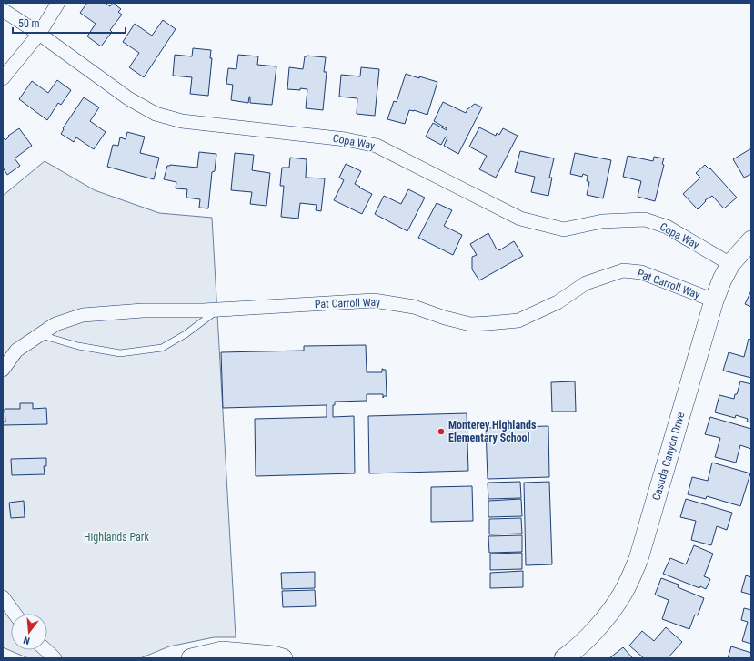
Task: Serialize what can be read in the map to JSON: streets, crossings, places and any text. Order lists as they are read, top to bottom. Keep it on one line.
{"streets":{"street":["Copa Way","Pat Carroll Way","Casuda Canyon Drive"]},"crossings":[["Copa Way","Casuda Canyon Drive"],["Pat Carroll Way","Casuda Canyon Drive"]],"parks":["Highlands Park"],"places":["Monterey Highlands Elementary School"],"scale_bar":"50 m","north":"bottom"}
